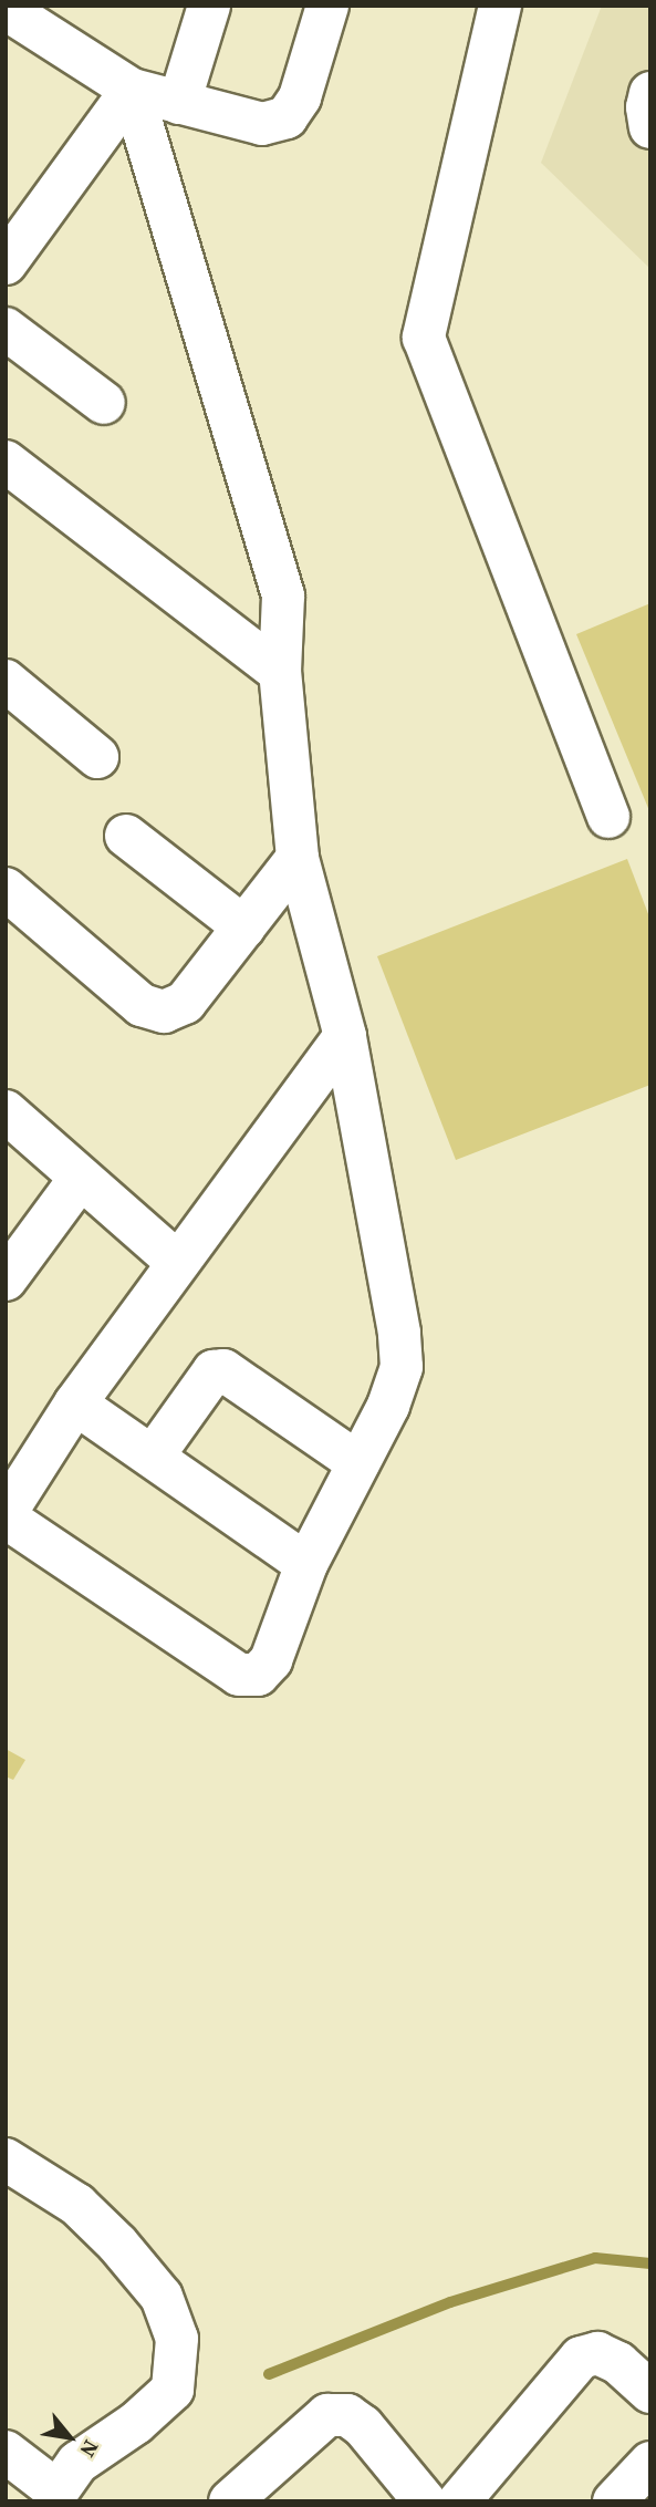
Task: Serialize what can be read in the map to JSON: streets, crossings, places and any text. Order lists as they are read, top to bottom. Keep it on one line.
{"north":"bottom right"}
